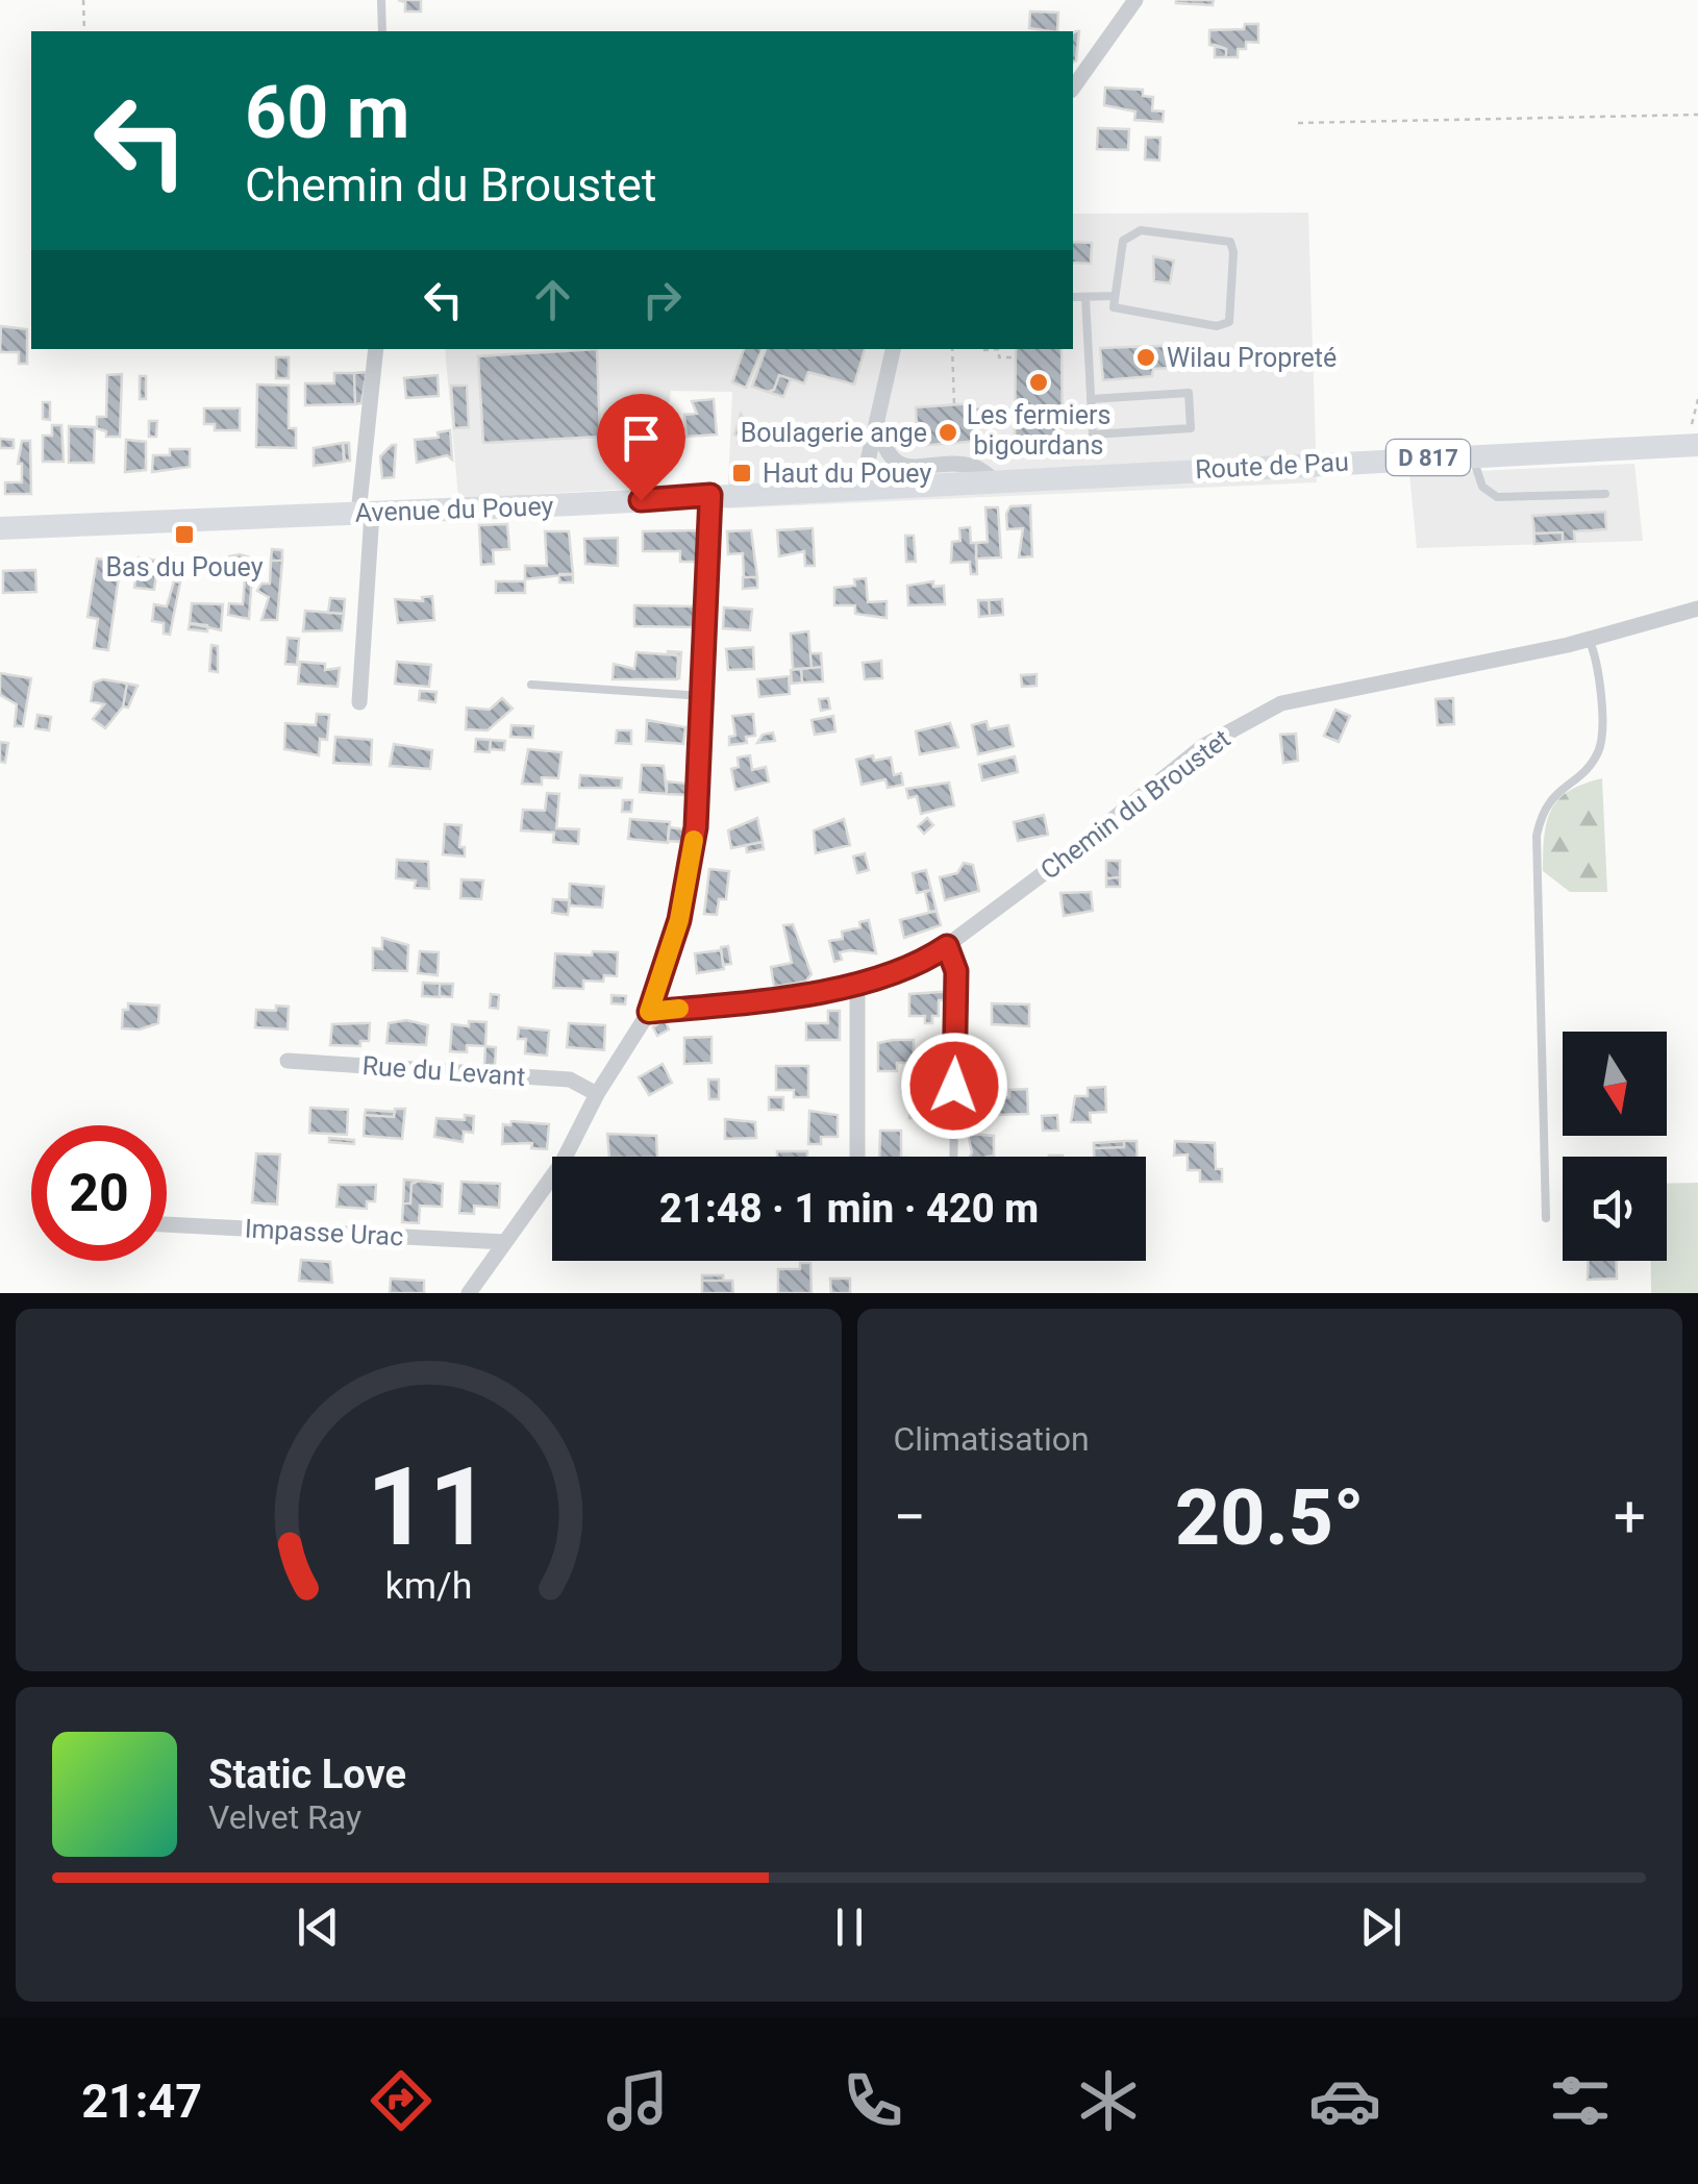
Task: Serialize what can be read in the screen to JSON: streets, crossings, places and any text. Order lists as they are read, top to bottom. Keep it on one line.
{"streets":{"main road":["D 817","Route de Pau","Avenue du Pouey"],"street":["Chemin du Broustet","Rue du Levant","Impasse Urac"]},"crossings":[["Route de Pau","Avenue du Pouey"]],"places":{"other":["Wilau Propreté","Les fermiers bigourdans","Boulagerie ange"],"transit":["Haut du Pouey","Bas du Pouey"]},"north":"bottom","page":{"turn":["60 m","Chemin du Broustet"],"limit":"20","trip":"21:48 · 1 min · 420 m","tile":"Climatisation","heat":["−","20.5°","+"],"song":["Static Love","Velvet Ray"],"tabs":"21:47","gauge":["11","km/h"]}}
